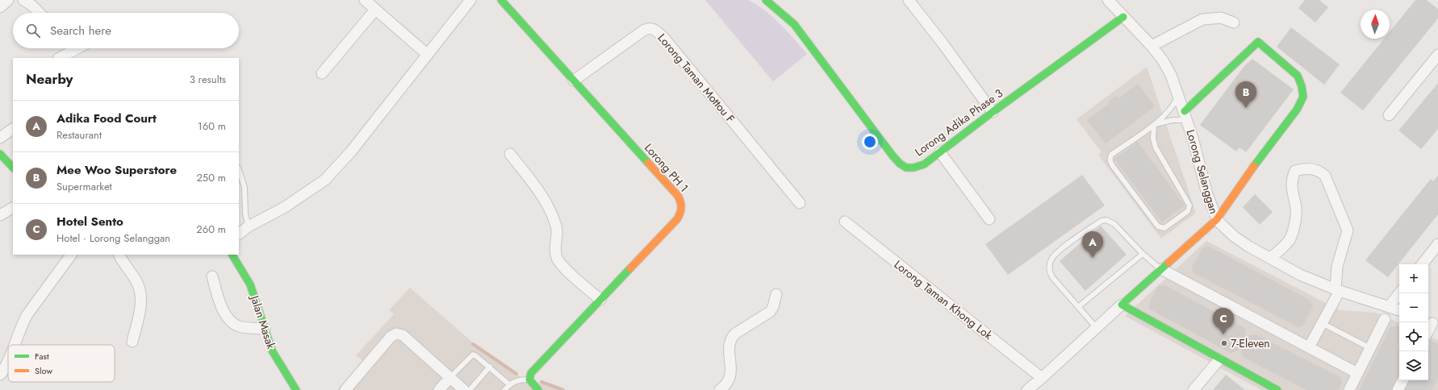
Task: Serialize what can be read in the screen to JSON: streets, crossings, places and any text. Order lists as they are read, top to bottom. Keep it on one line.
{"streets":{"street":["Lorong Taman Mottou F","Lorong Adika Phase 3","Lorong PH 1","Lorong Selanggan","Lorong Taman Khong Lok","Jalan Masak"]},"crossings":[["Lorong Taman Mottou F","Lorong PH 1"],["Lorong Adika Phase 3","Lorong Selanggan"]],"places":["7-Eleven"],"legend":["Fast","Slow"],"north":"top","page":{"search":"Search here","heading":["Nearby","3 results"],"pins":["B","A","C"],"list":[{"mark":"A","name":"Adika Food Court","note":"Restaurant","value":"160 m"},{"mark":"B","name":"Mee Woo Superstore","note":"Supermarket","value":"250 m"},{"mark":"C","name":"Hotel Sento","note":"Hotel · Lorong Selanggan","value":"260 m"}],"map_buttons":["+","−"]}}
